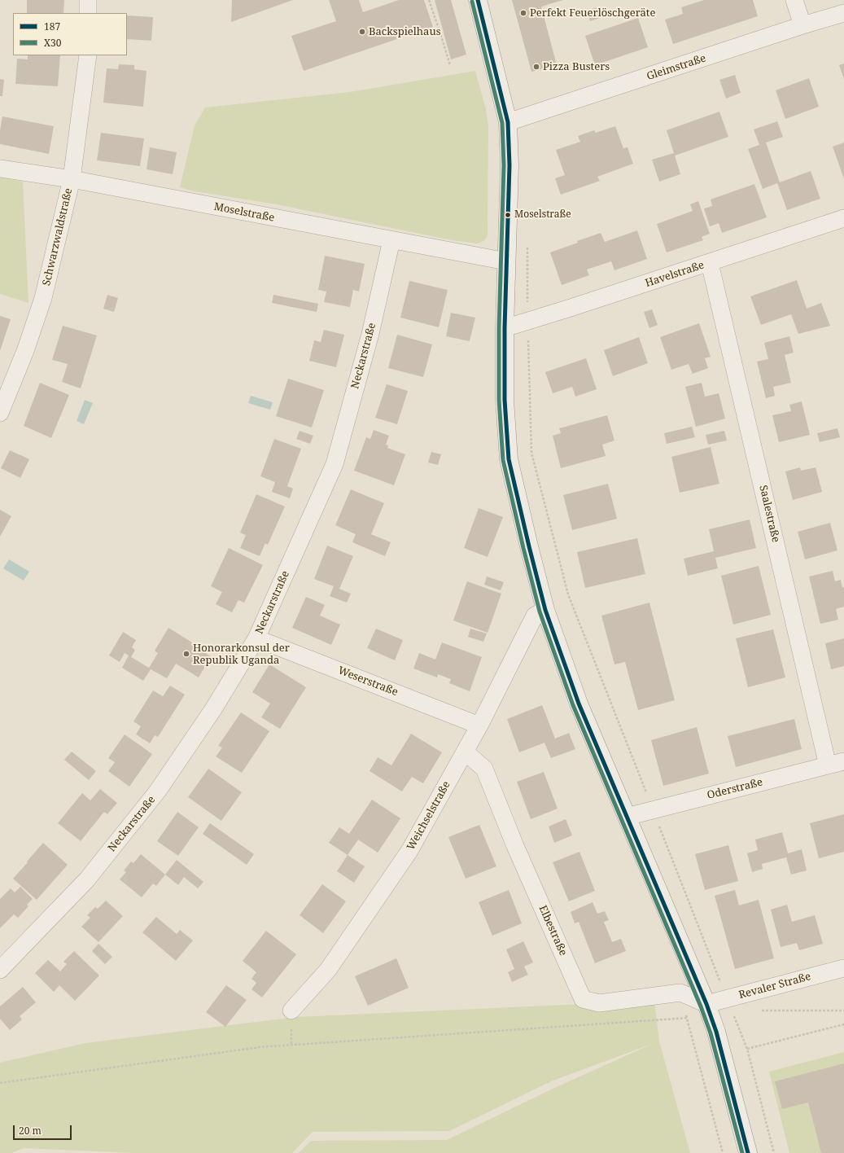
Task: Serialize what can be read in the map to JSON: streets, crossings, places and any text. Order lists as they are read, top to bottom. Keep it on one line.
{"streets":{"street":["Gleimstraße","Moselstraße","Schwarzwaldstraße","Havelstraße","Neckarstraße","Saalestraße","Weserstraße","Oderstraße","Weichselstraße","Elbestraße","Revaler Straße"]},"crossings":[["Moselstraße","Schwarzwaldstraße"],["Moselstraße","Neckarstraße"],["Havelstraße","Saalestraße"],["Neckarstraße","Weserstraße"],["Saalestraße","Oderstraße"],["Weserstraße","Weichselstraße"],["Weichselstraße","Elbestraße"]],"places":["Perfekt Feuerlöschgeräte","Backspielhaus","Pizza Busters","Moselstraße","Honorarkonsul der Republik Uganda"],"lines":["transit line 187","transit line X30"],"legend":["187","X30"],"scale_bar":"20 m"}
